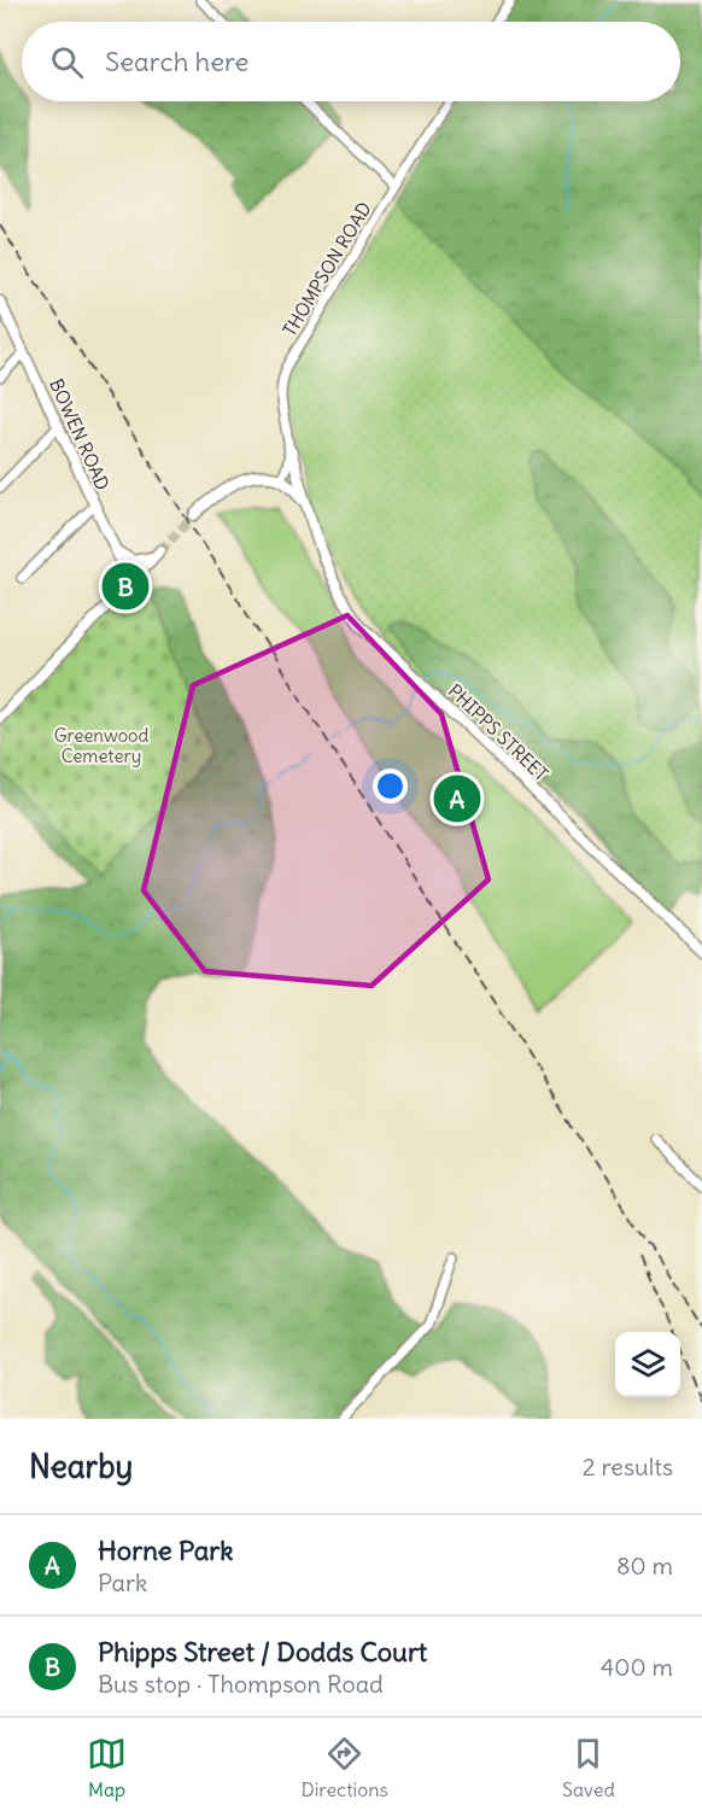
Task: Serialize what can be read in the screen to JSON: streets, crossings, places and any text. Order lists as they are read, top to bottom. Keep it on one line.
{"streets":{"main road":["BOWEN ROAD","PHIPPS STREET"],"street":["THOMPSON ROAD"]},"parks":["Greenwood Cemetery"],"page":{"search":"Search here","pins":["B","A"],"heading":["Nearby","2 results"],"list":[{"mark":"A","name":"Horne Park","note":"Park","value":"80 m"},{"mark":"B","name":"Phipps Street / Dodds Court","note":"Bus stop · Thompson Road","value":"400 m"}],"nav":["Map","Directions","Saved"]}}
